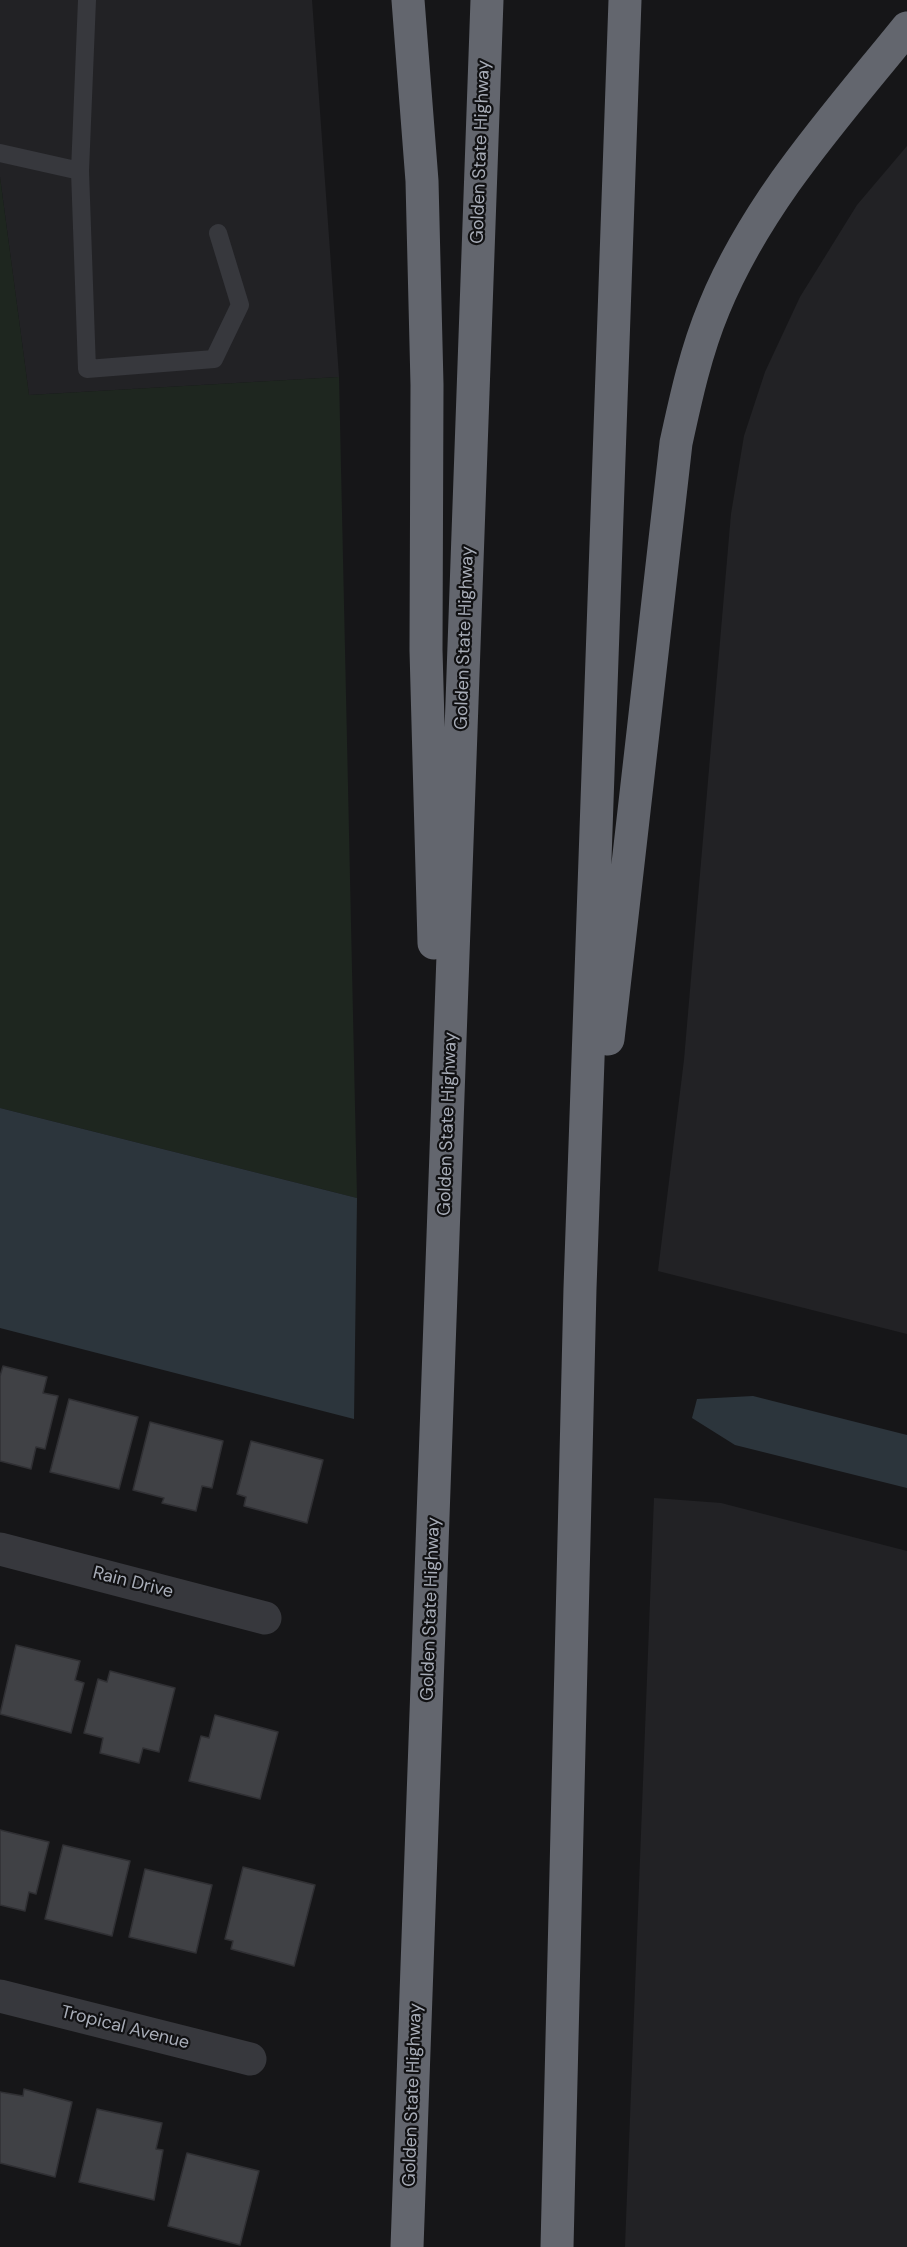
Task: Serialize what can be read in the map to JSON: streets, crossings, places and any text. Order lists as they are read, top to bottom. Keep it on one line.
{"streets":{"highway":["Golden State Highway"],"street":["Rain Drive","Tropical Avenue"]}}
